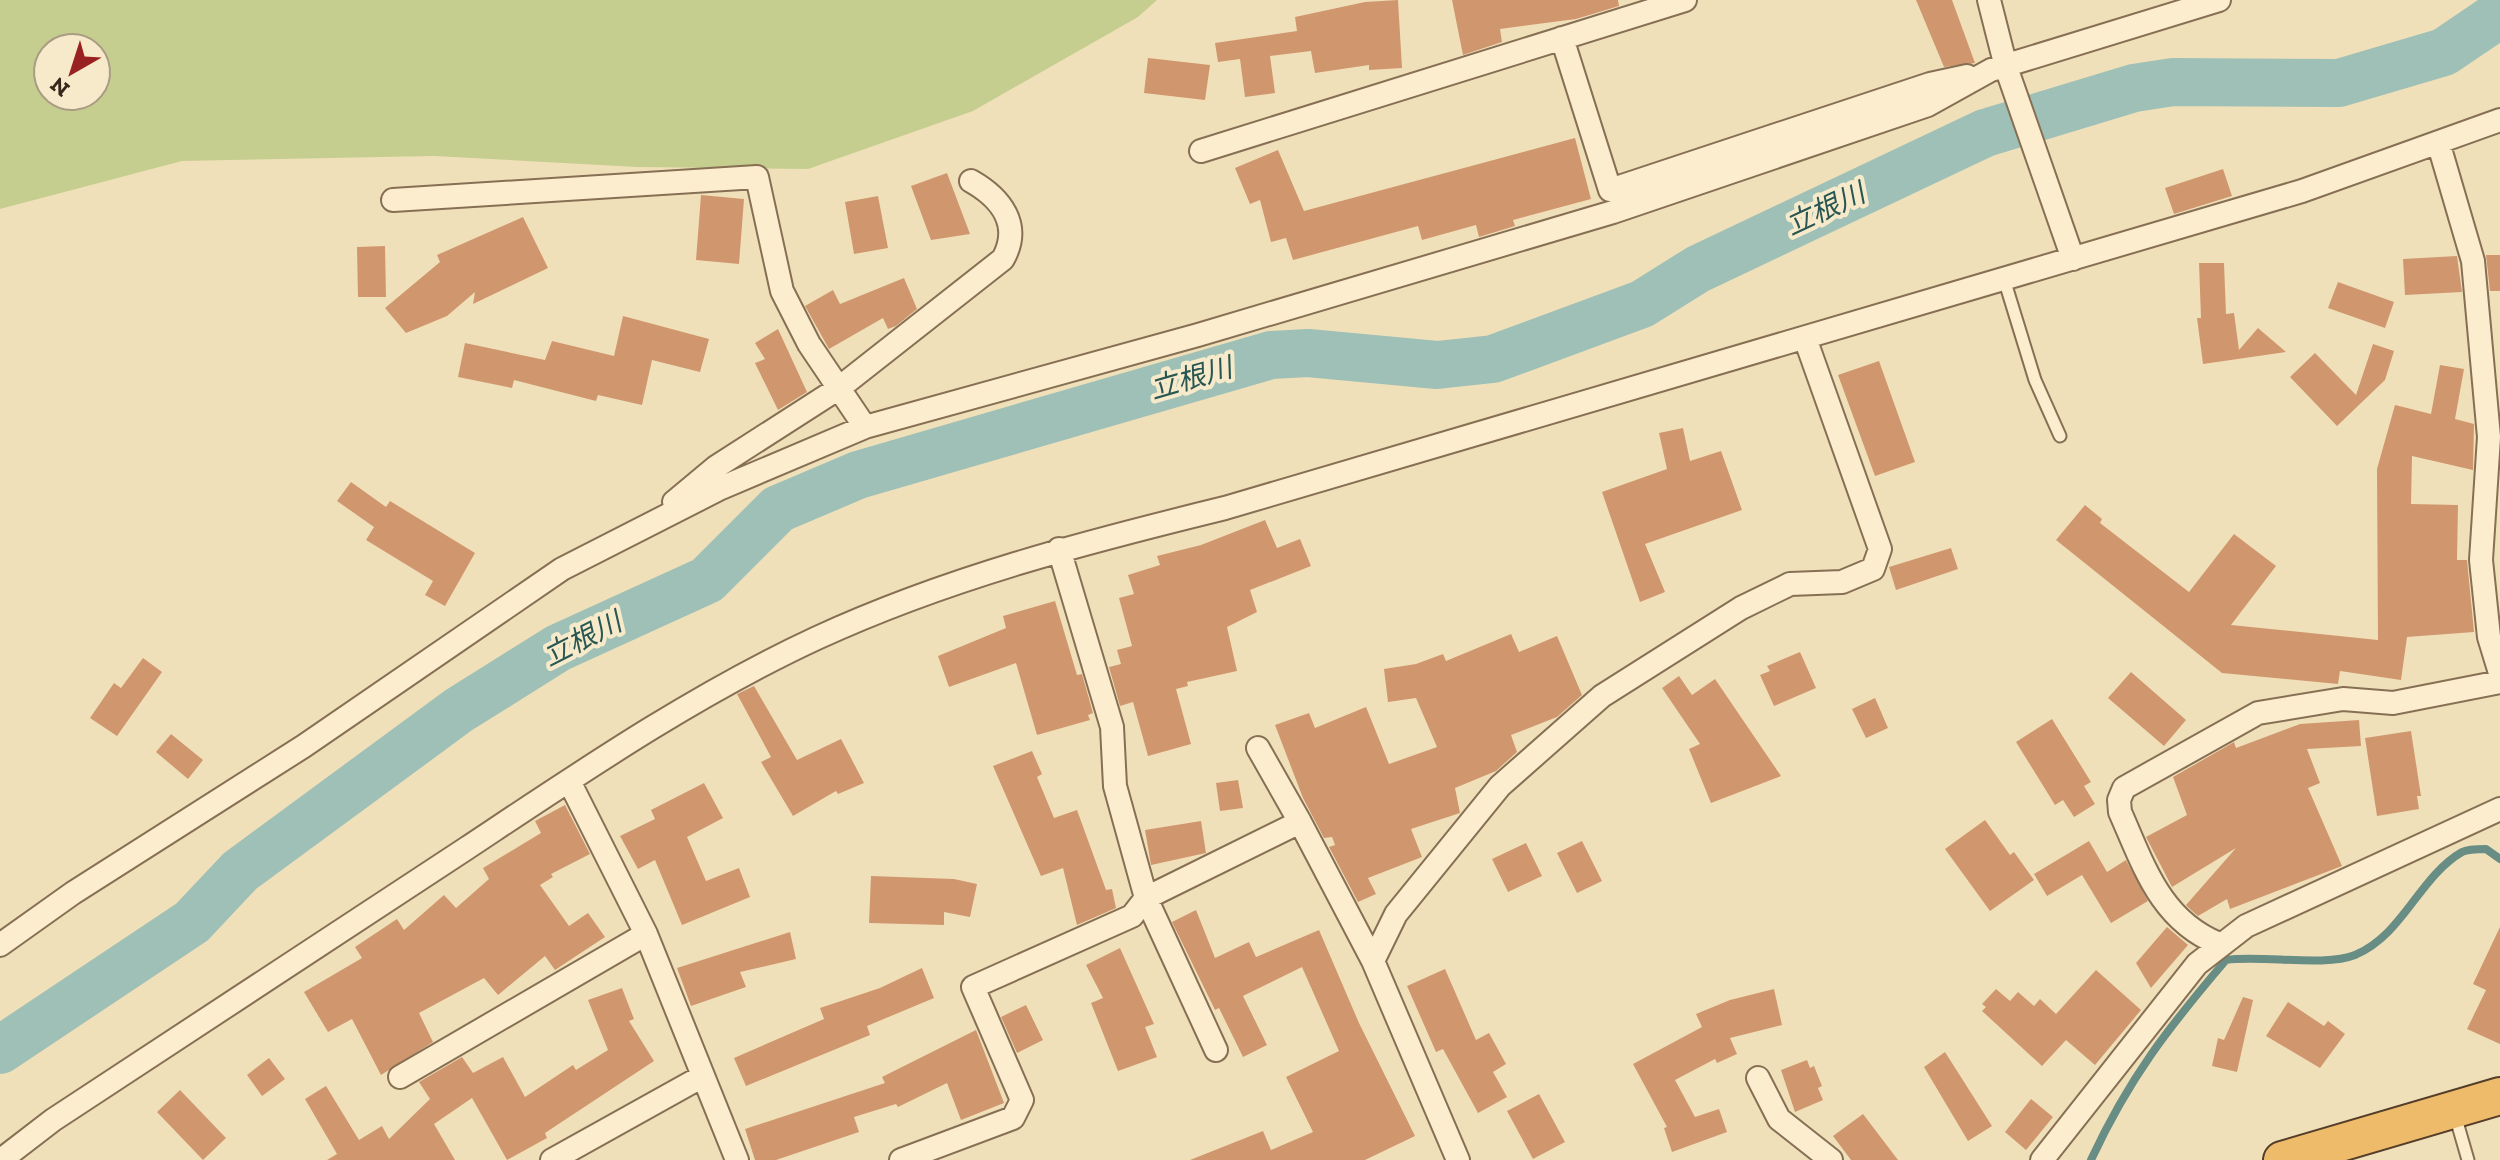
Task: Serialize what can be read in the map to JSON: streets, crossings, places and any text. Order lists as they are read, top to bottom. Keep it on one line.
{"water":["立根川"],"north":"bottom left"}
